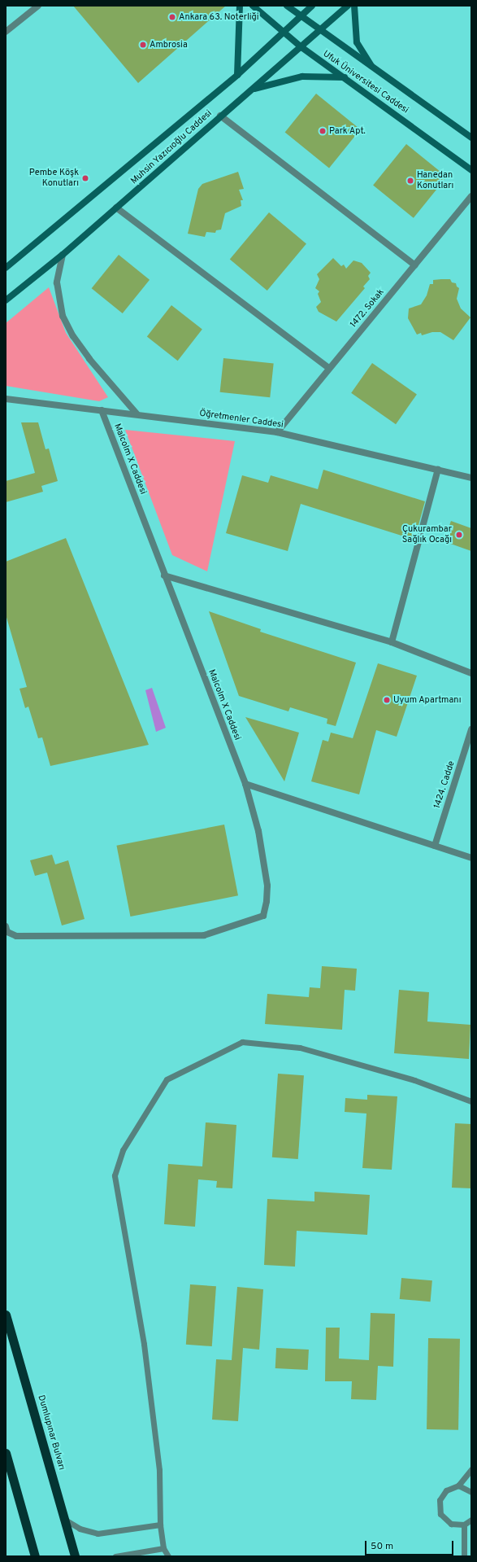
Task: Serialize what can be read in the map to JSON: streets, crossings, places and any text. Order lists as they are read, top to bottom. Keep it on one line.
{"streets":{"highway":["Dumlupınar Bulvarı"],"main road":["Ufuk Üniversitesi Caddesi","Muhsin Yazıcıoğlu Caddesi"],"street":["1472. Sokak","Öğretmenler Caddesi","Malcolm X Caddesi","1424. Cadde"]},"crossings":[["Ufuk Üniversitesi Caddesi","Muhsin Yazıcıoğlu Caddesi"],["1472. Sokak","Öğretmenler Caddesi"],["Öğretmenler Caddesi","Malcolm X Caddesi"]],"places":["Ankara 63. Noterliği","Ambrosia","Park Apt.","Pembe Köşk Konutları","Hanedan Konutları","Çukurambar Sağlık Ocağı","Uyum Apartmanı"],"scale_bar":"50 m"}
